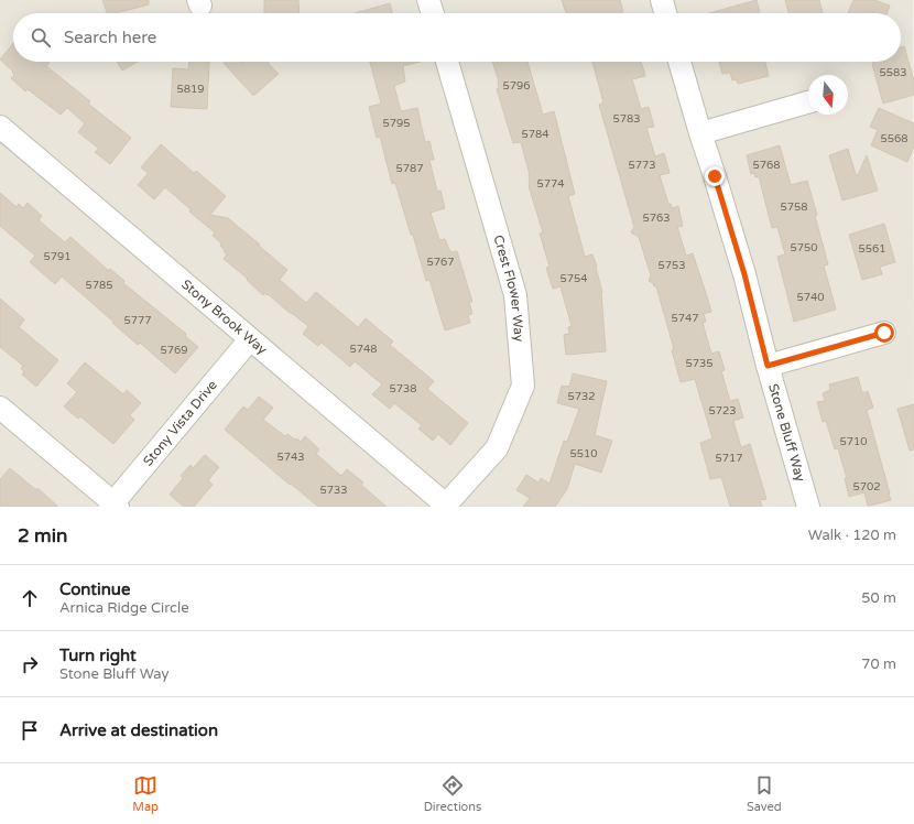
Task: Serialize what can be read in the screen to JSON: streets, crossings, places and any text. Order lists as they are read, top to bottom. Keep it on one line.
{"streets":{"street":["Crest Flower Way","Stony Brook Way","Stony Vista Drive","Stone Bluff Way"]},"crossings":[["Crest Flower Way","Stony Brook Way"],["Stony Brook Way","Stony Vista Drive"]],"house_numbers":["5583","5796","5819","5783","5795","5784","5568","5773","5768","5787","5774","5758","5763","5750","5561","5791","5767","5753","5754","5785","5740","5747","5777","5748","5769","5735","5738","5732","5723","5710","5510","5743","5717","5702","5733"],"north":"bottom","page":{"search":"Search here","heading":["2 min","Walk · 120 m"],"list":[["Continue","Arnica Ridge Circle","50 m"],["Turn right","Stone Bluff Way","70 m"],"Arrive at destination"],"nav":["Map","Directions","Saved"]}}
